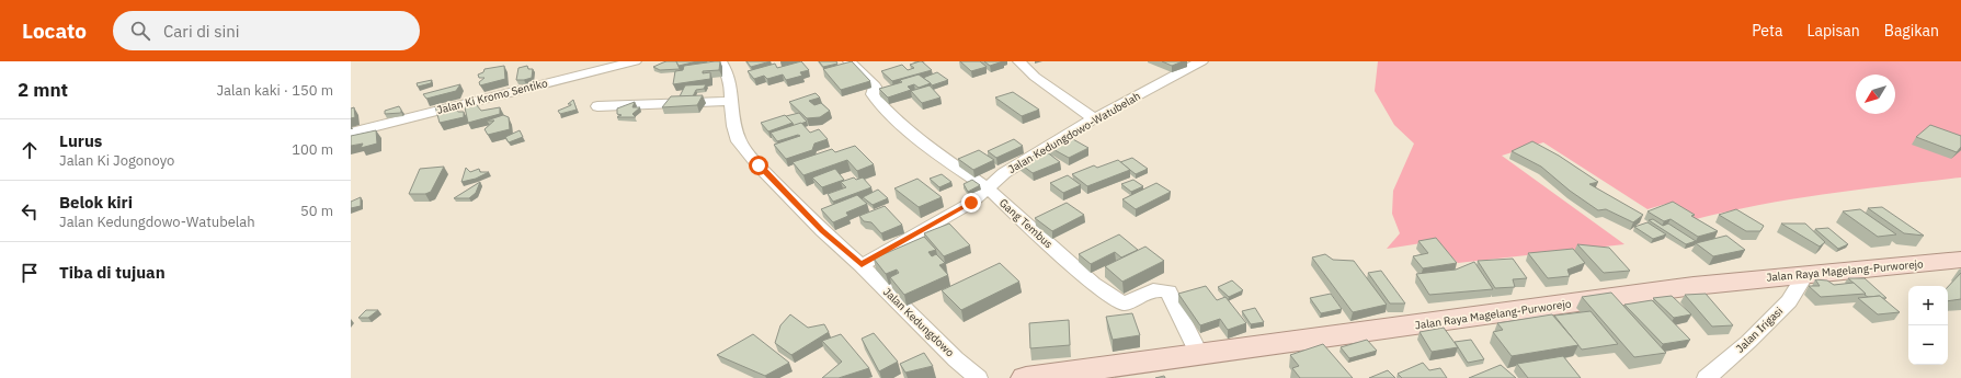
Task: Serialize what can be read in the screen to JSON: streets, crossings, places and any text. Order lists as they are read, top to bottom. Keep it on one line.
{"streets":{"main road":["Jalan Raya Magelang-Purworejo"],"street":["Jalan Ki Kromo Sentiko","Jalan Kedungdowo-Watubelah","Gang Tembus","Jalan Kedungdowo","Jalan Irigasi"]},"crossings":[["Jalan Kedungdowo-Watubelah","Gang Tembus"],["Jalan Kedungdowo-Watubelah","Jalan Kedungdowo"],["Gang Tembus","Jalan Raya Magelang-Purworejo"],["Jalan Raya Magelang-Purworejo","Jalan Irigasi"]],"north":"bottom left","page":{"header":"Locato","search":"Cari di sini","nav":["Peta","Lapisan","Bagikan"],"heading":["2 mnt","Jalan kaki · 150 m"],"list":[["Lurus","Jalan Ki Jogonoyo","100 m"],["Belok kiri","Jalan Kedungdowo-Watubelah","50 m"],"Tiba di tujuan"],"map_buttons":["+","−"]}}
